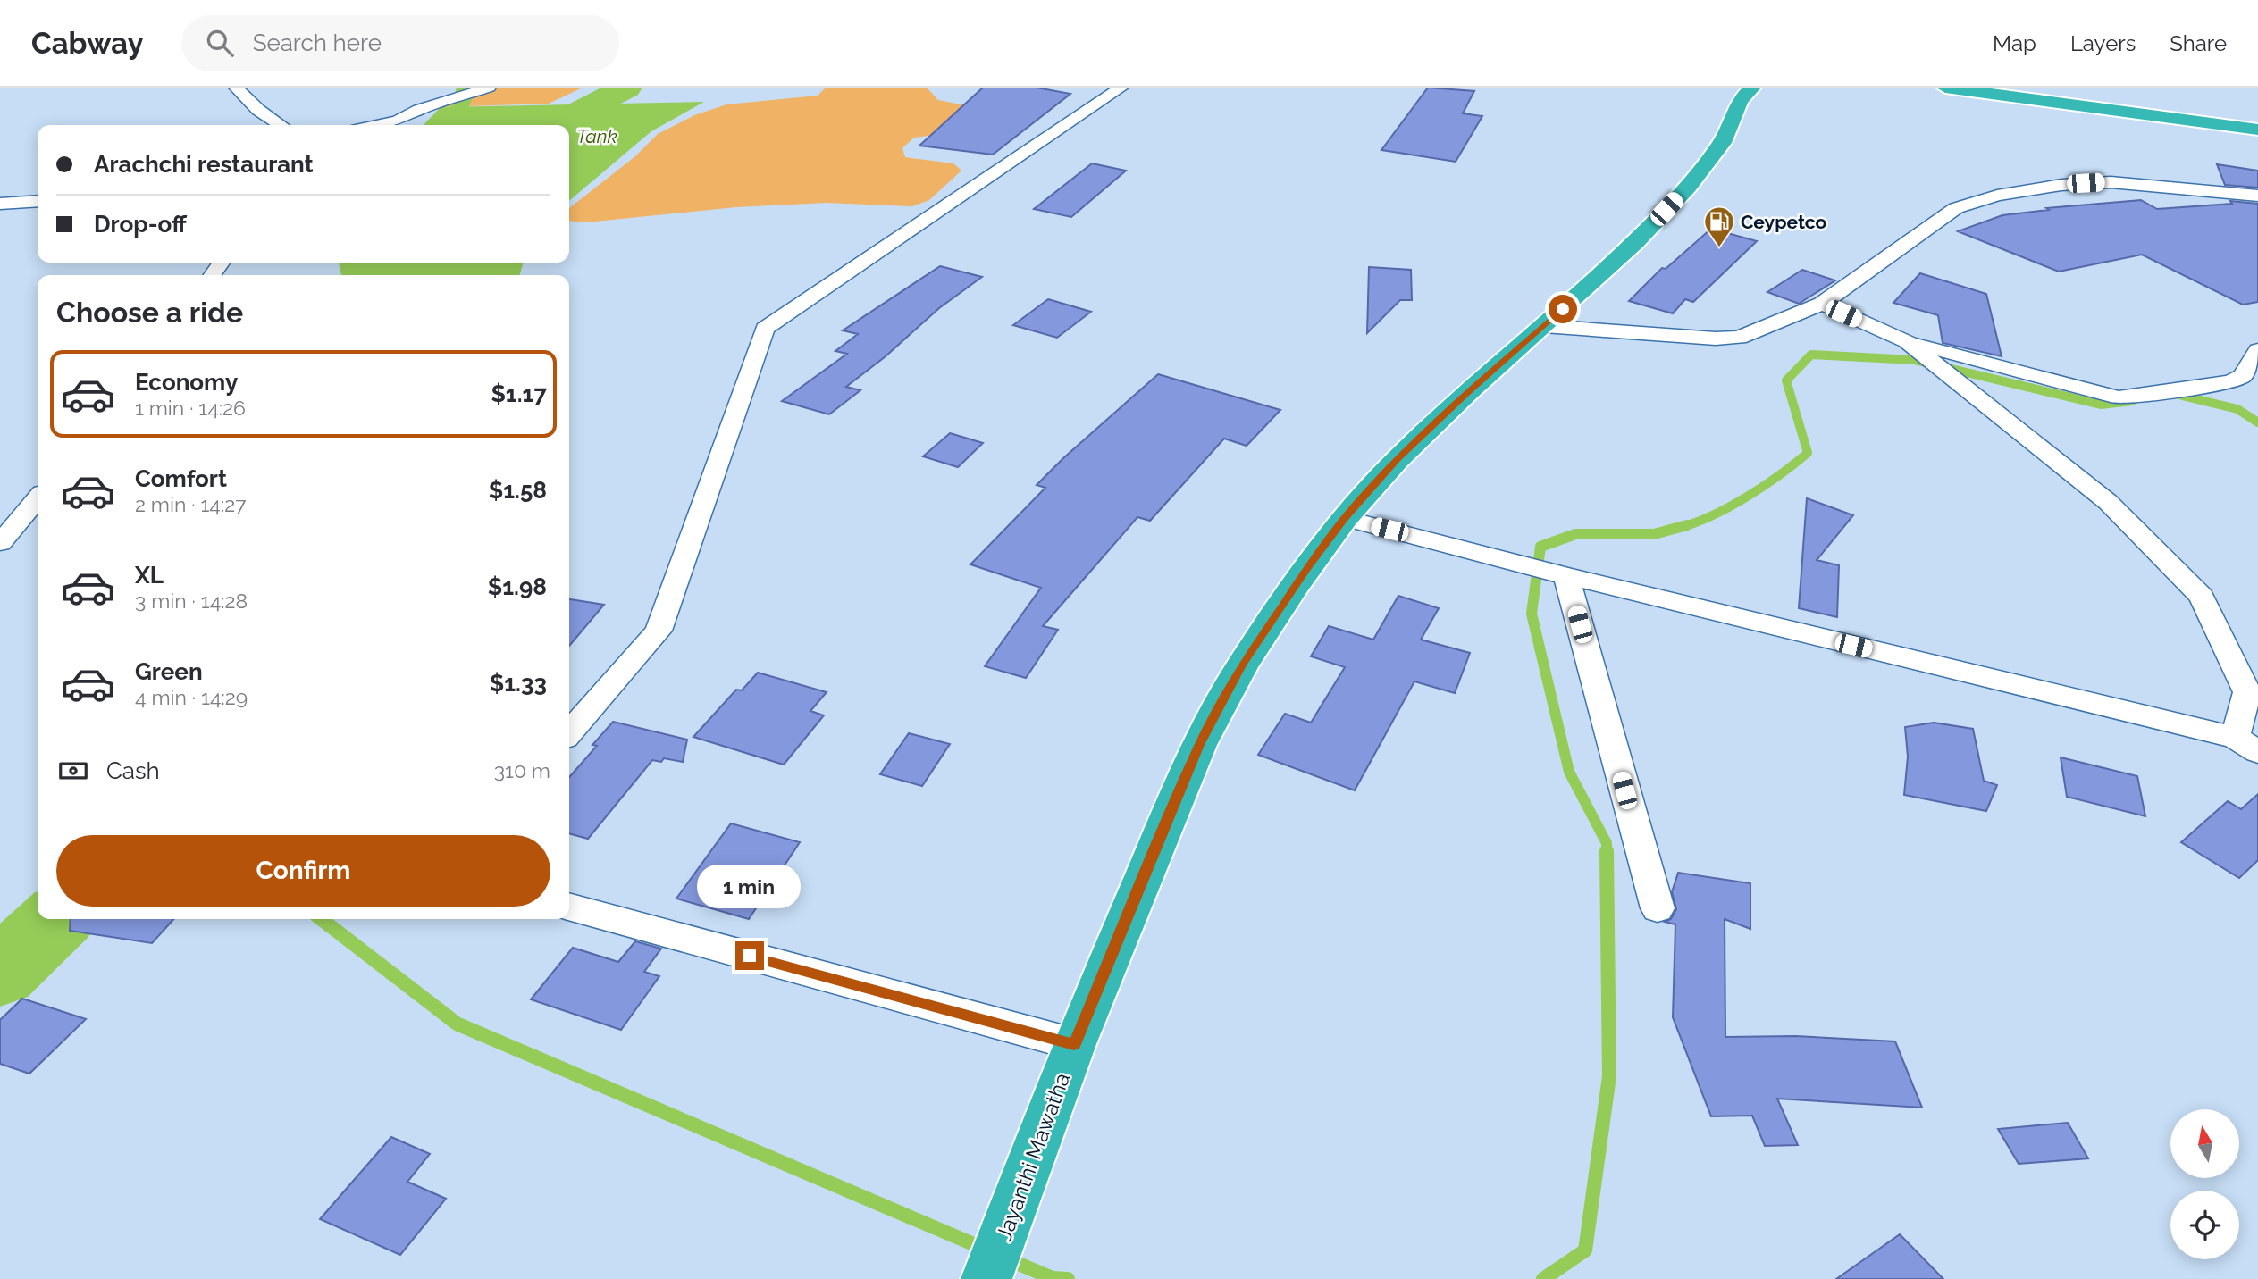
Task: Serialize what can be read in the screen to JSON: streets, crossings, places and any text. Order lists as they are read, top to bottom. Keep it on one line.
{"streets":{"highway":["Jayanthi Mawatha"]},"water":["Tank"],"places":{"fuel station":["Ceypetco"]},"north":"top","page":{"header":"Cabway","search":"Search here","nav":["Map","Layers","Share"],"banner":["Arachchi restaurant","Drop-off"],"heading":"Choose a ride","list":[{"name":"Economy","note":"1 min · 14:26","value":"$1.17"},{"name":"Comfort","note":"2 min · 14:27","value":"$1.58"},{"name":"XL","note":"3 min · 14:28","value":"$1.98"},{"name":"Green","note":"4 min · 14:29","value":"$1.33"}],"pay":["Cash","310 m"],"buttons":"Confirm","bubble":"1 min"}}
